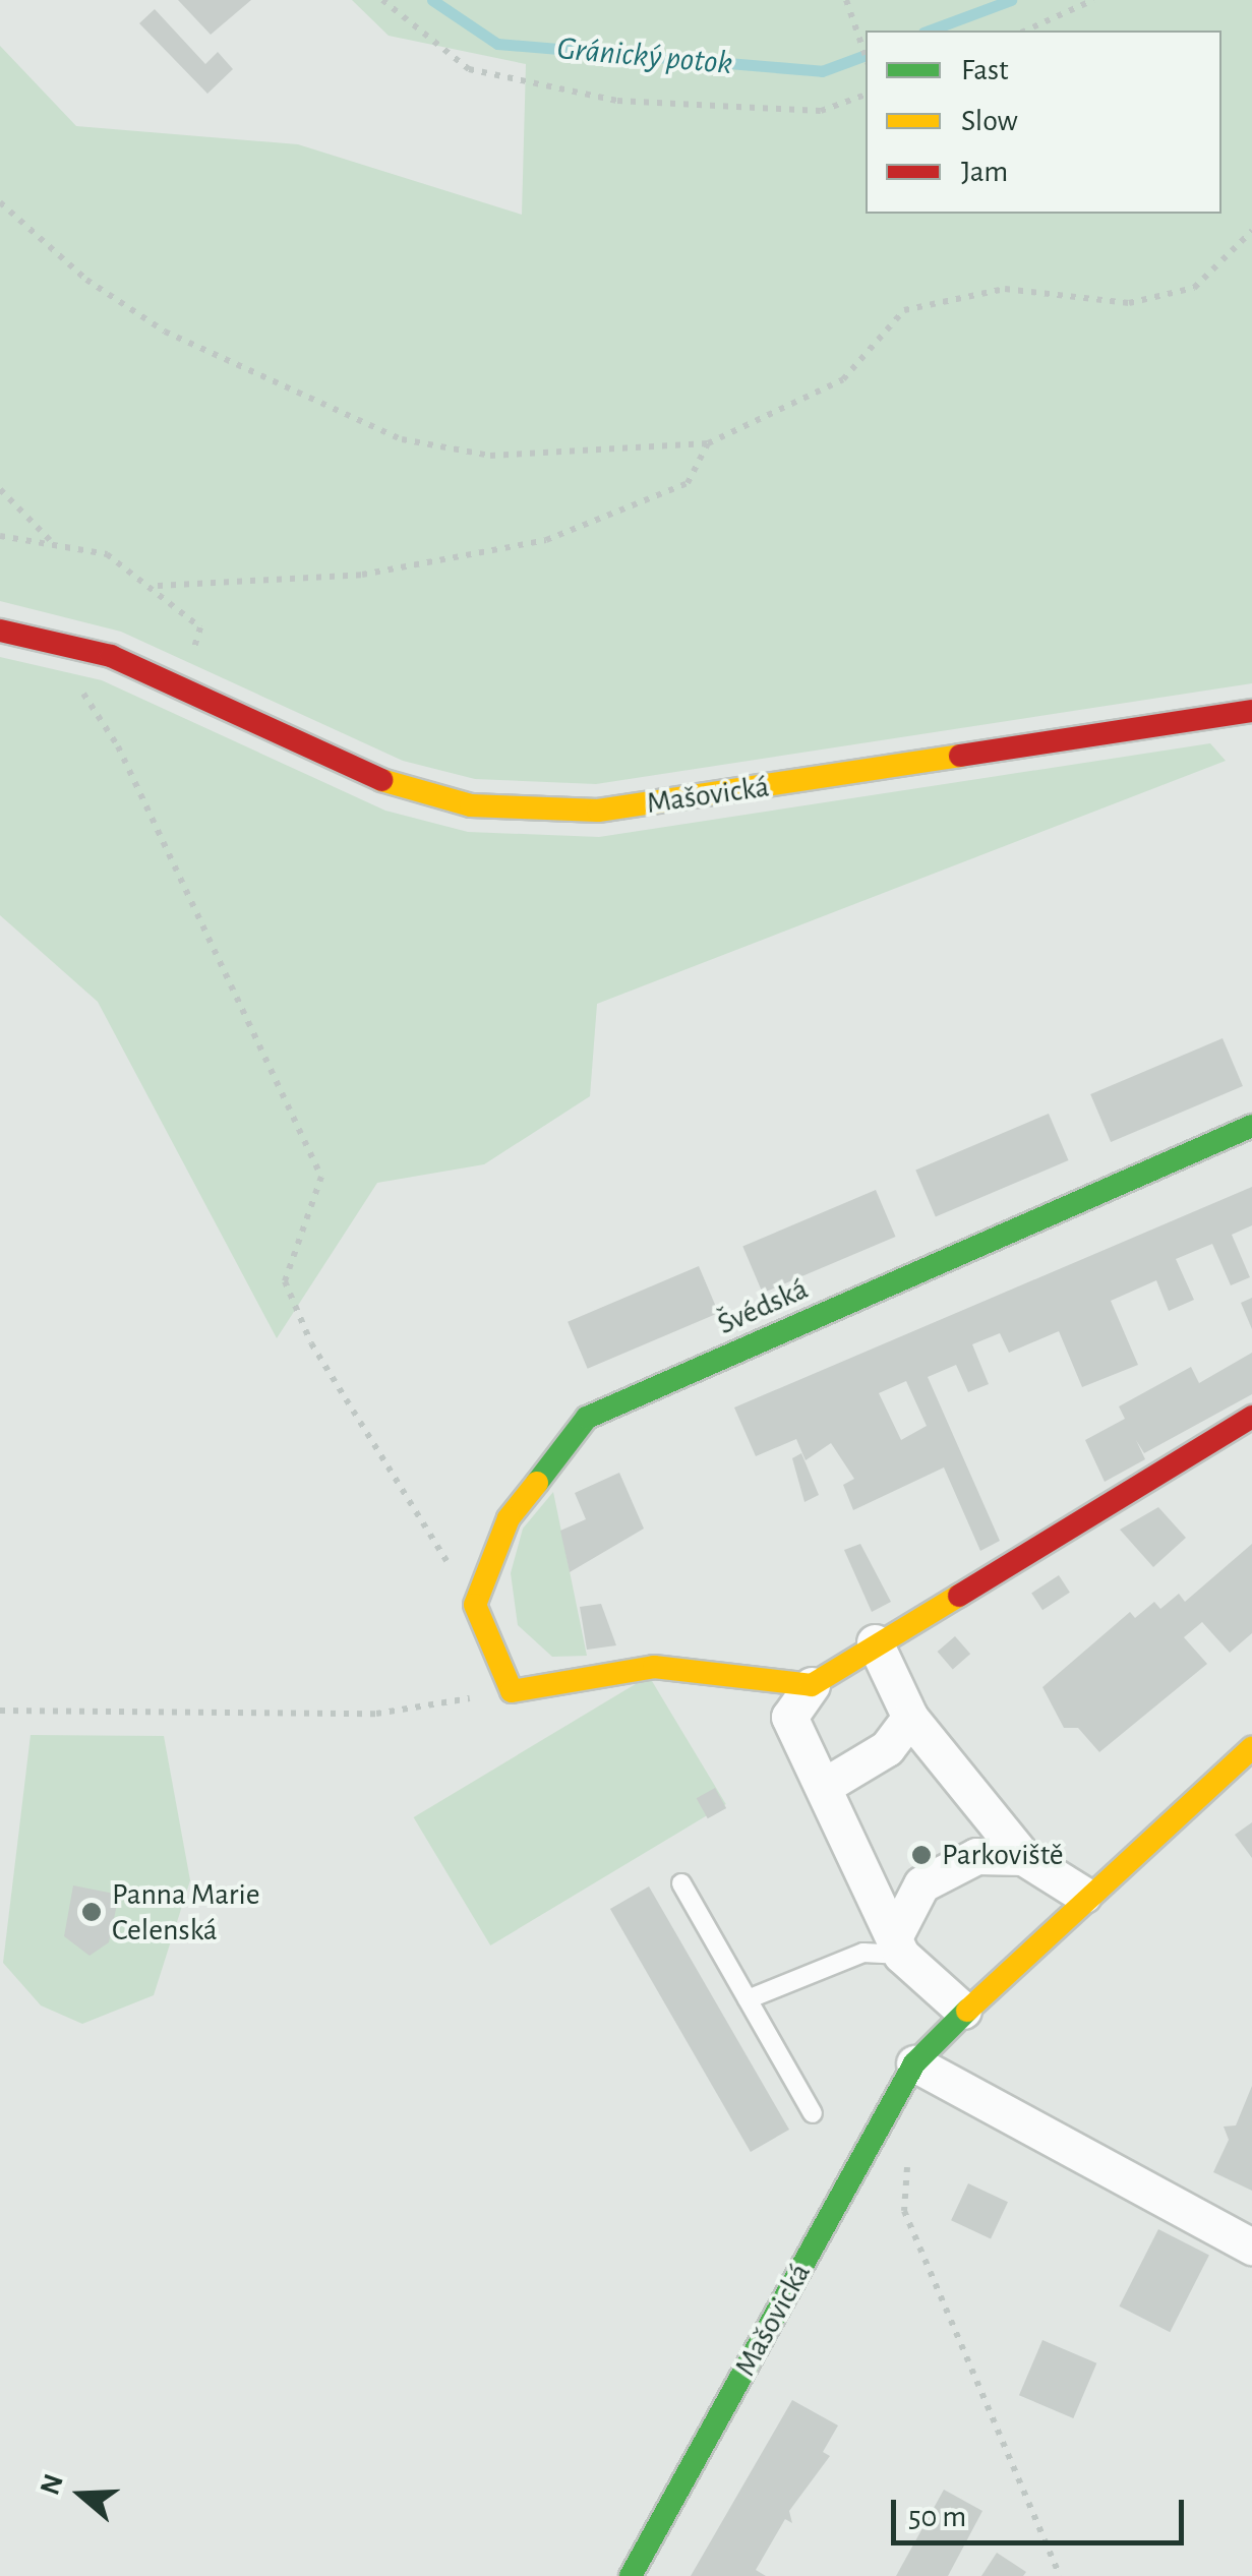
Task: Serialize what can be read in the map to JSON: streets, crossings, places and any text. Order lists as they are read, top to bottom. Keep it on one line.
{"streets":{"street":["Mašovická","Švédská"]},"water":["Gránický potok"],"places":["Parkoviště","Panna Marie Celenská"],"legend":["Fast","Slow","Jam"],"scale_bar":"50 m","north":"left"}
